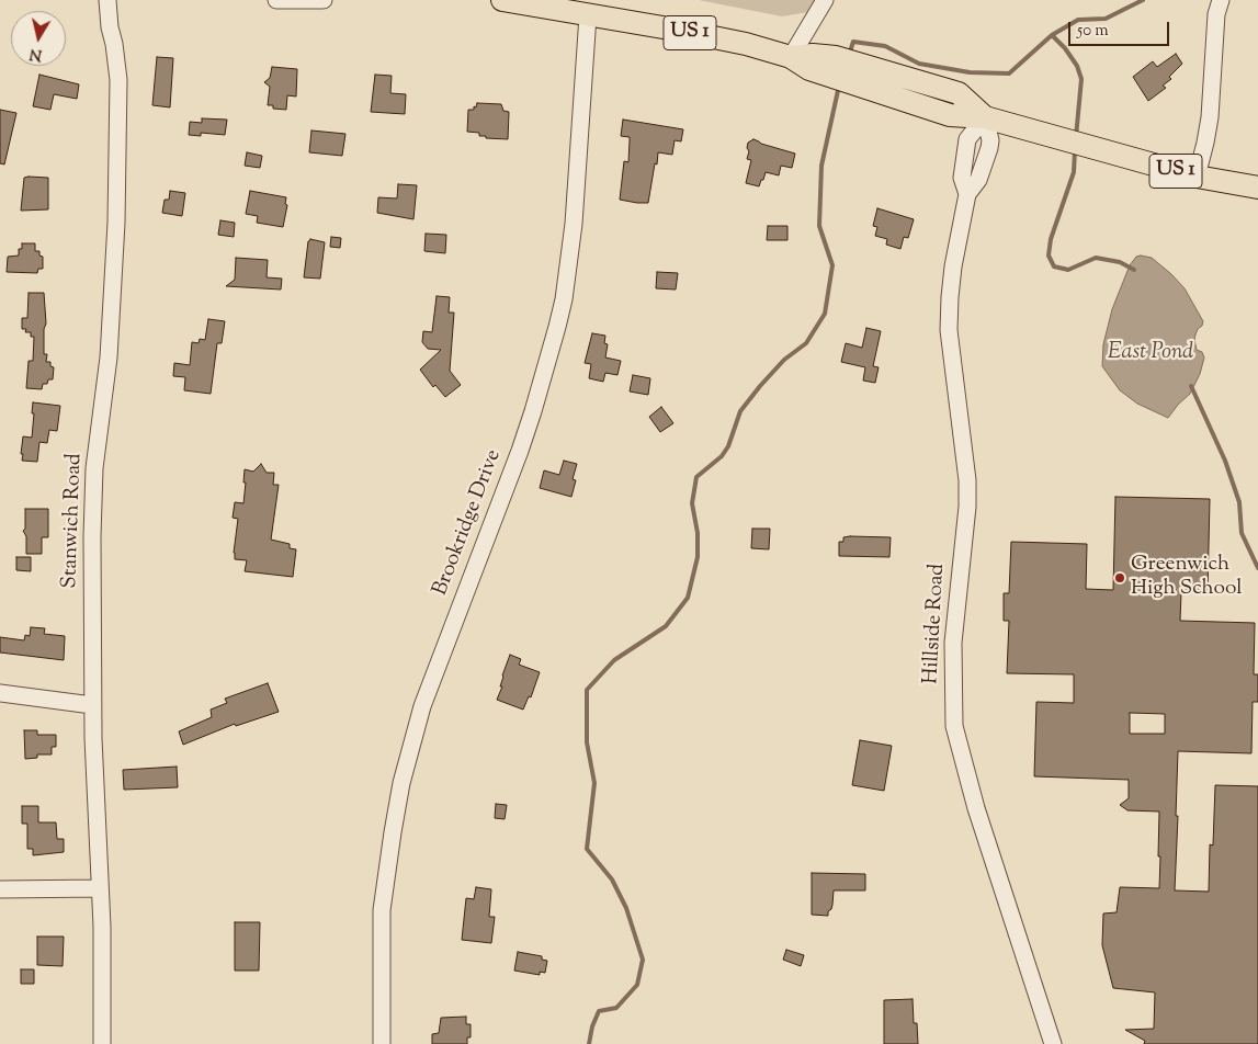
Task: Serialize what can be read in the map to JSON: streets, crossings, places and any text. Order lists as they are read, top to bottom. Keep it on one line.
{"streets":{"main road":["US 1"],"street":["Stanwich Road","Brookridge Drive","Hillside Road"]},"crossings":[["US 1","Brookridge Drive"],["US 1","Hillside Road"]],"water":["East Pond"],"places":["Greenwich High School"],"scale_bar":"50 m","north":"bottom"}
